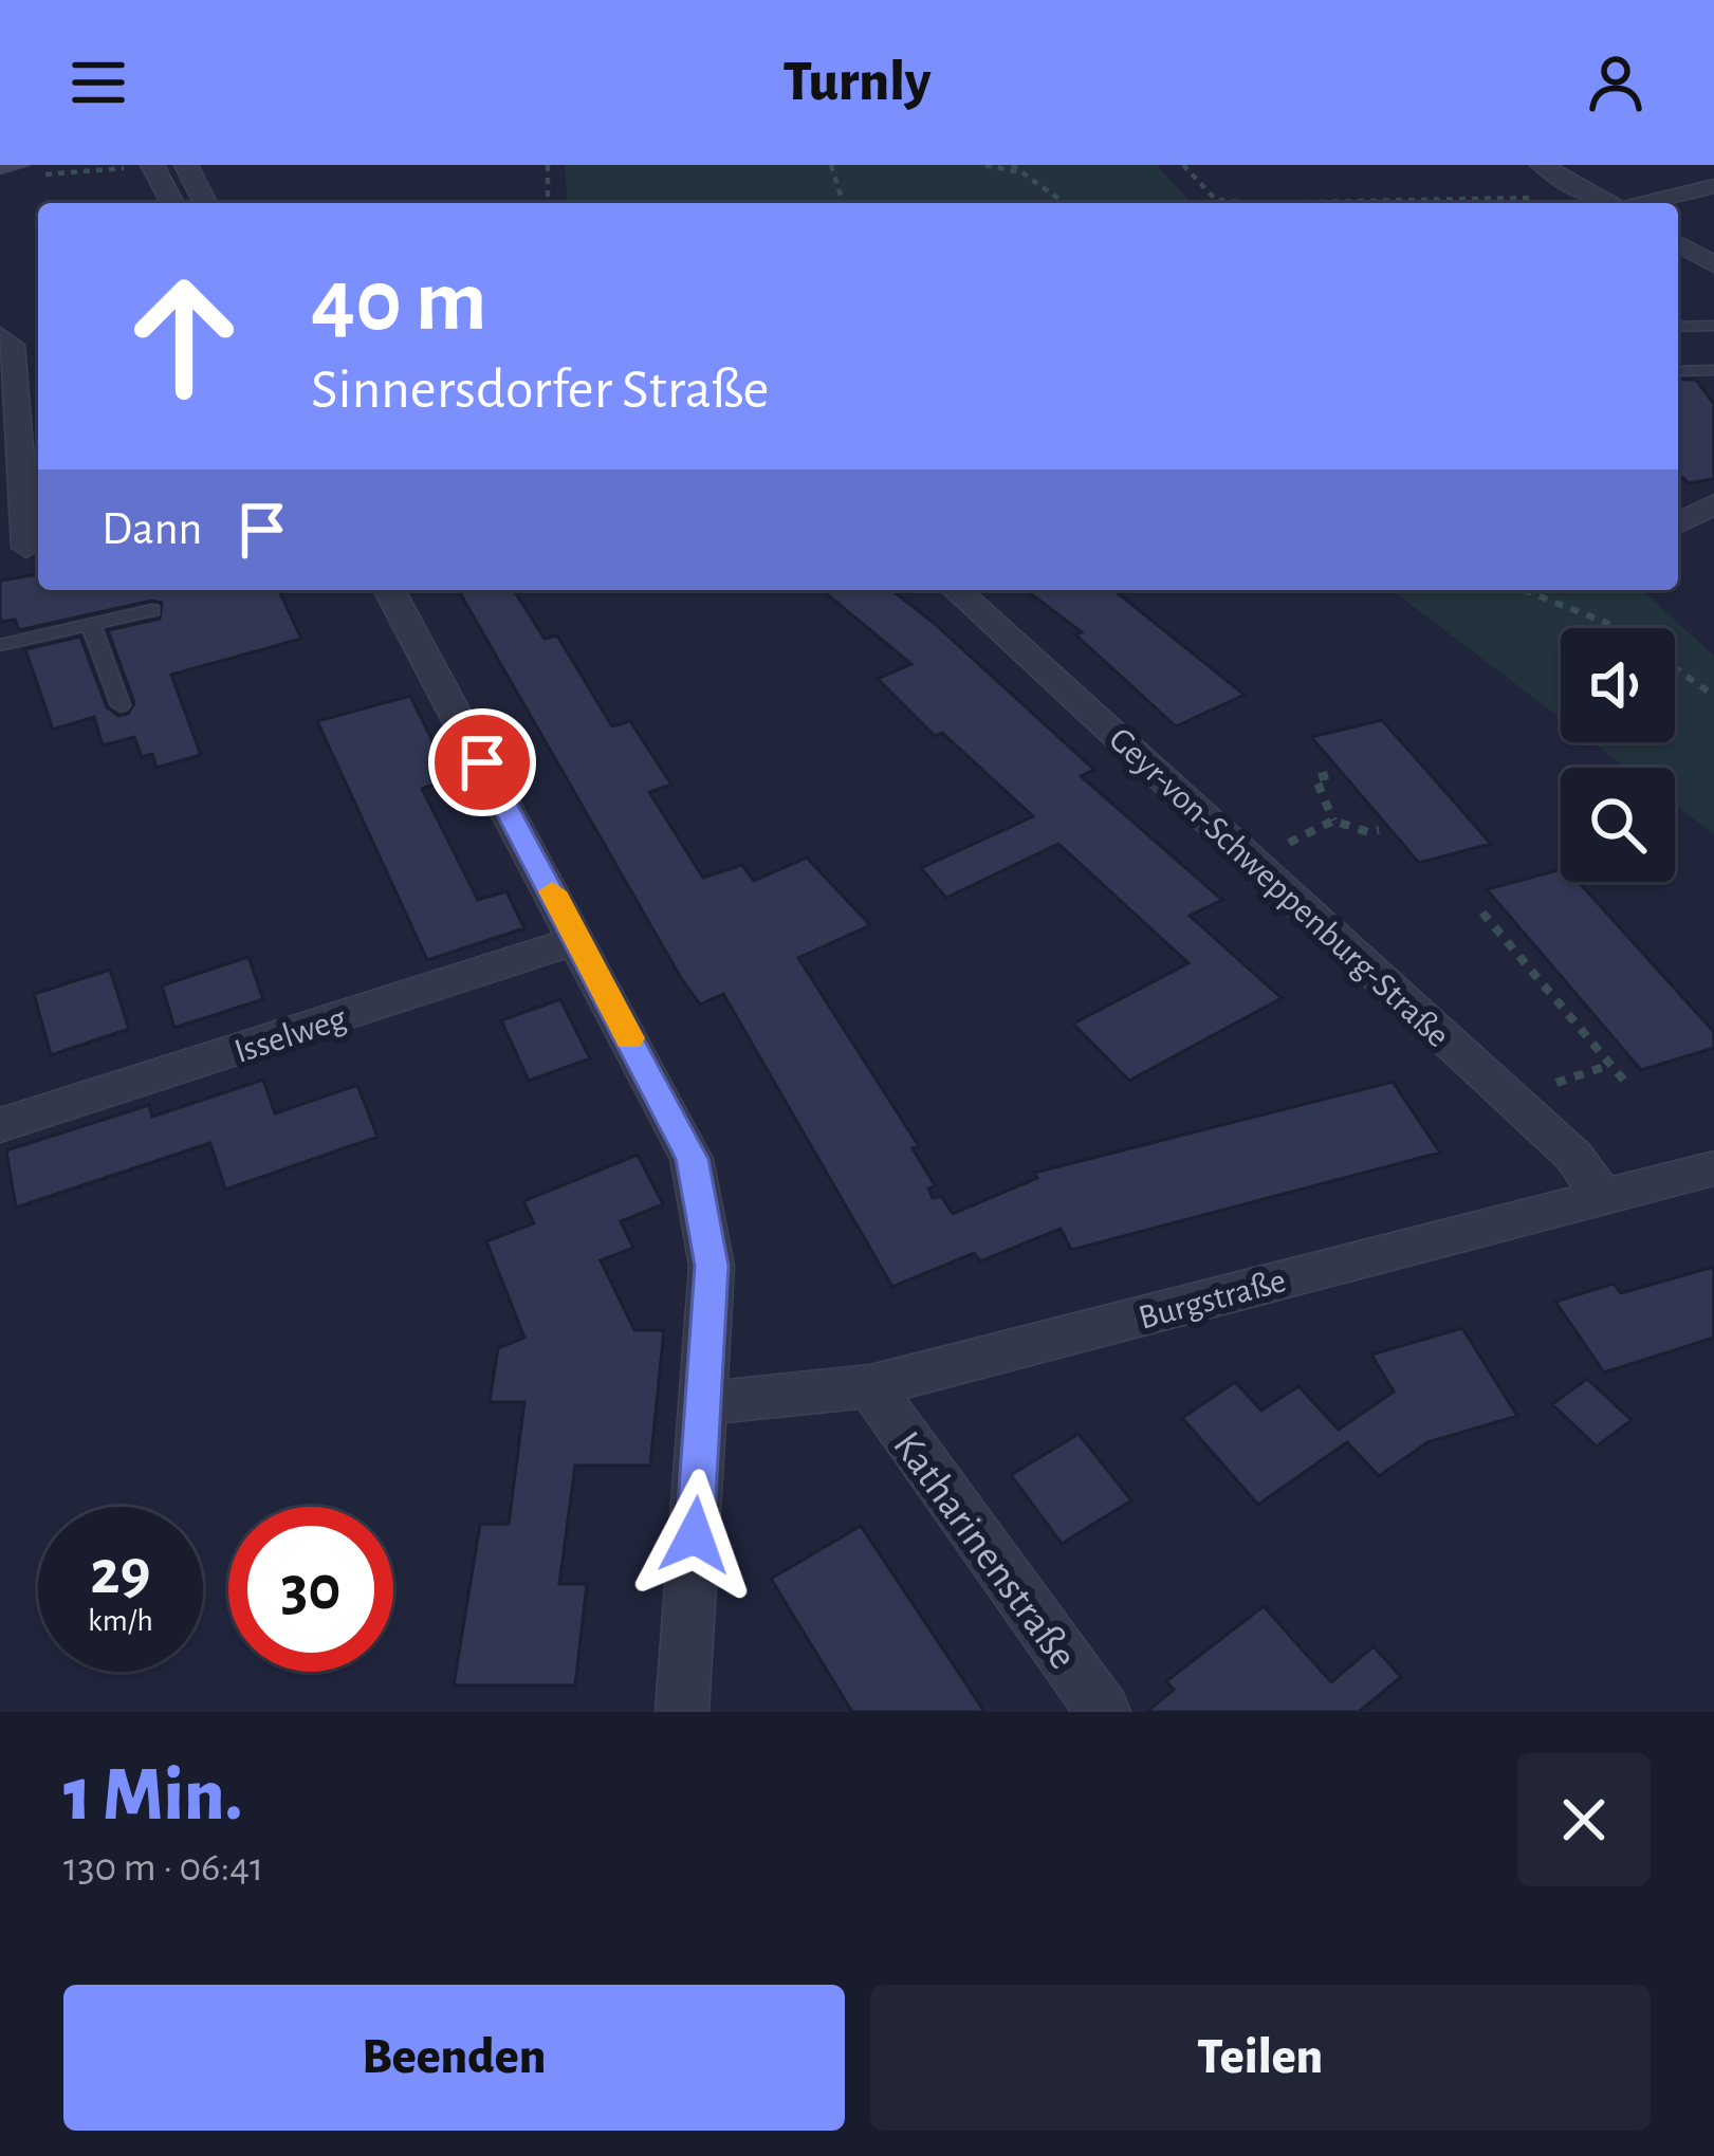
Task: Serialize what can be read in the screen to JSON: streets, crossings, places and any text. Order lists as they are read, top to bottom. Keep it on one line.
{"streets":{"street":["Geyr-von-Schweppenburg-Straße","Isselweg","Burgstraße","Katharinenstraße"]},"crossings":[["Geyr-von-Schweppenburg-Straße","Burgstraße"],["Burgstraße","Katharinenstraße"]],"page":{"header":"Turnly","turn":["40 m","Sinnersdorfer Straße"],"then":"Dann","speed":"29 km/h","limit":"30","heading":["1 Min.","130 m · 06:41"],"buttons":["Beenden","Teilen"]}}
